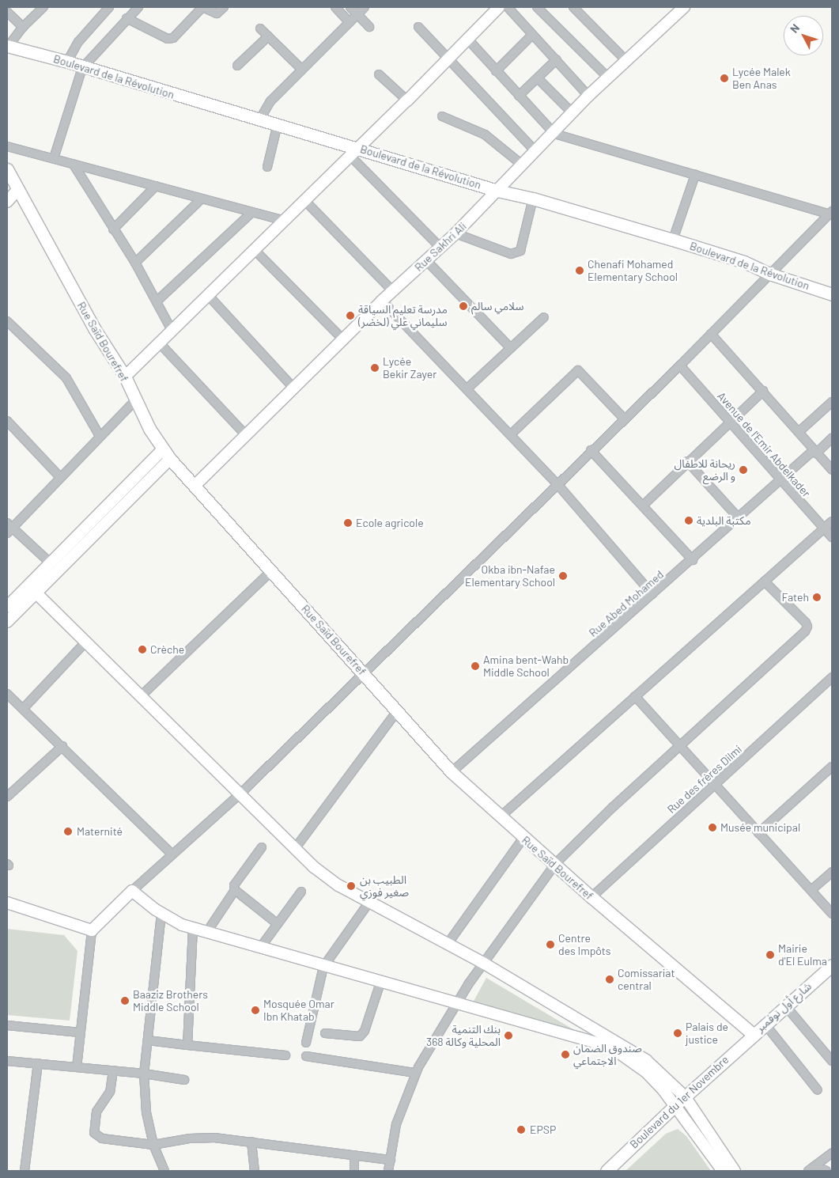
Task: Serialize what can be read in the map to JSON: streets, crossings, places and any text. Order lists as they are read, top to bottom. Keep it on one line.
{"streets":{"main road":["Boulevard de la Révolution","Rue Sakhri Ali","Rue Saïd Bourefref","شارع أول نوفمبر","Boulevard du 1er Novembre"],"street":["Avenue de l'Emir Abdelkader","Rue Abed Mohamed","Rue des frères Dilmi"]},"crossings":[["Boulevard de la Révolution","Rue Sakhri Ali"],["Rue Sakhri Ali","Rue Saïd Bourefref"],["Rue Saïd Bourefref","Rue Abed Mohamed"],["Rue Saïd Bourefref","Rue des frères Dilmi"],["Rue Saïd Bourefref","شارع أول نوفمبر"],["Rue Saïd Bourefref","Boulevard du 1er Novembre"],["Avenue de l'Emir Abdelkader","Rue Abed Mohamed"],["شارع أول نوفمبر","Boulevard du 1er Novembre"]],"places":["Lycée Malek Ben Anas","Chenafi Mohamed Elementary School","سلامي سالم","مدرسة تعليم السياقة سليماني علي (لخضر)","Lycée Bekir Zayer","ريحانة للاطفال و الرضع","مكتبة البلدية","Ecole agricole","Okba ibn-Nafae Elementary School","Fateh","Crèche","Amina bent-Wahb Middle School","Musée municipal","Maternité","الطبيب بن صغير فوزي","Centre des Impôts","Mairie d'El Eulma","Comissariat central","Baaziz Brothers Middle School","Mosquée Omar Ibn Khatab","Palais de justice","بنك التنمية المحلية وكالة 368","صندوق الضمان الاجتماعي","EPSP"],"north":"top left"}
